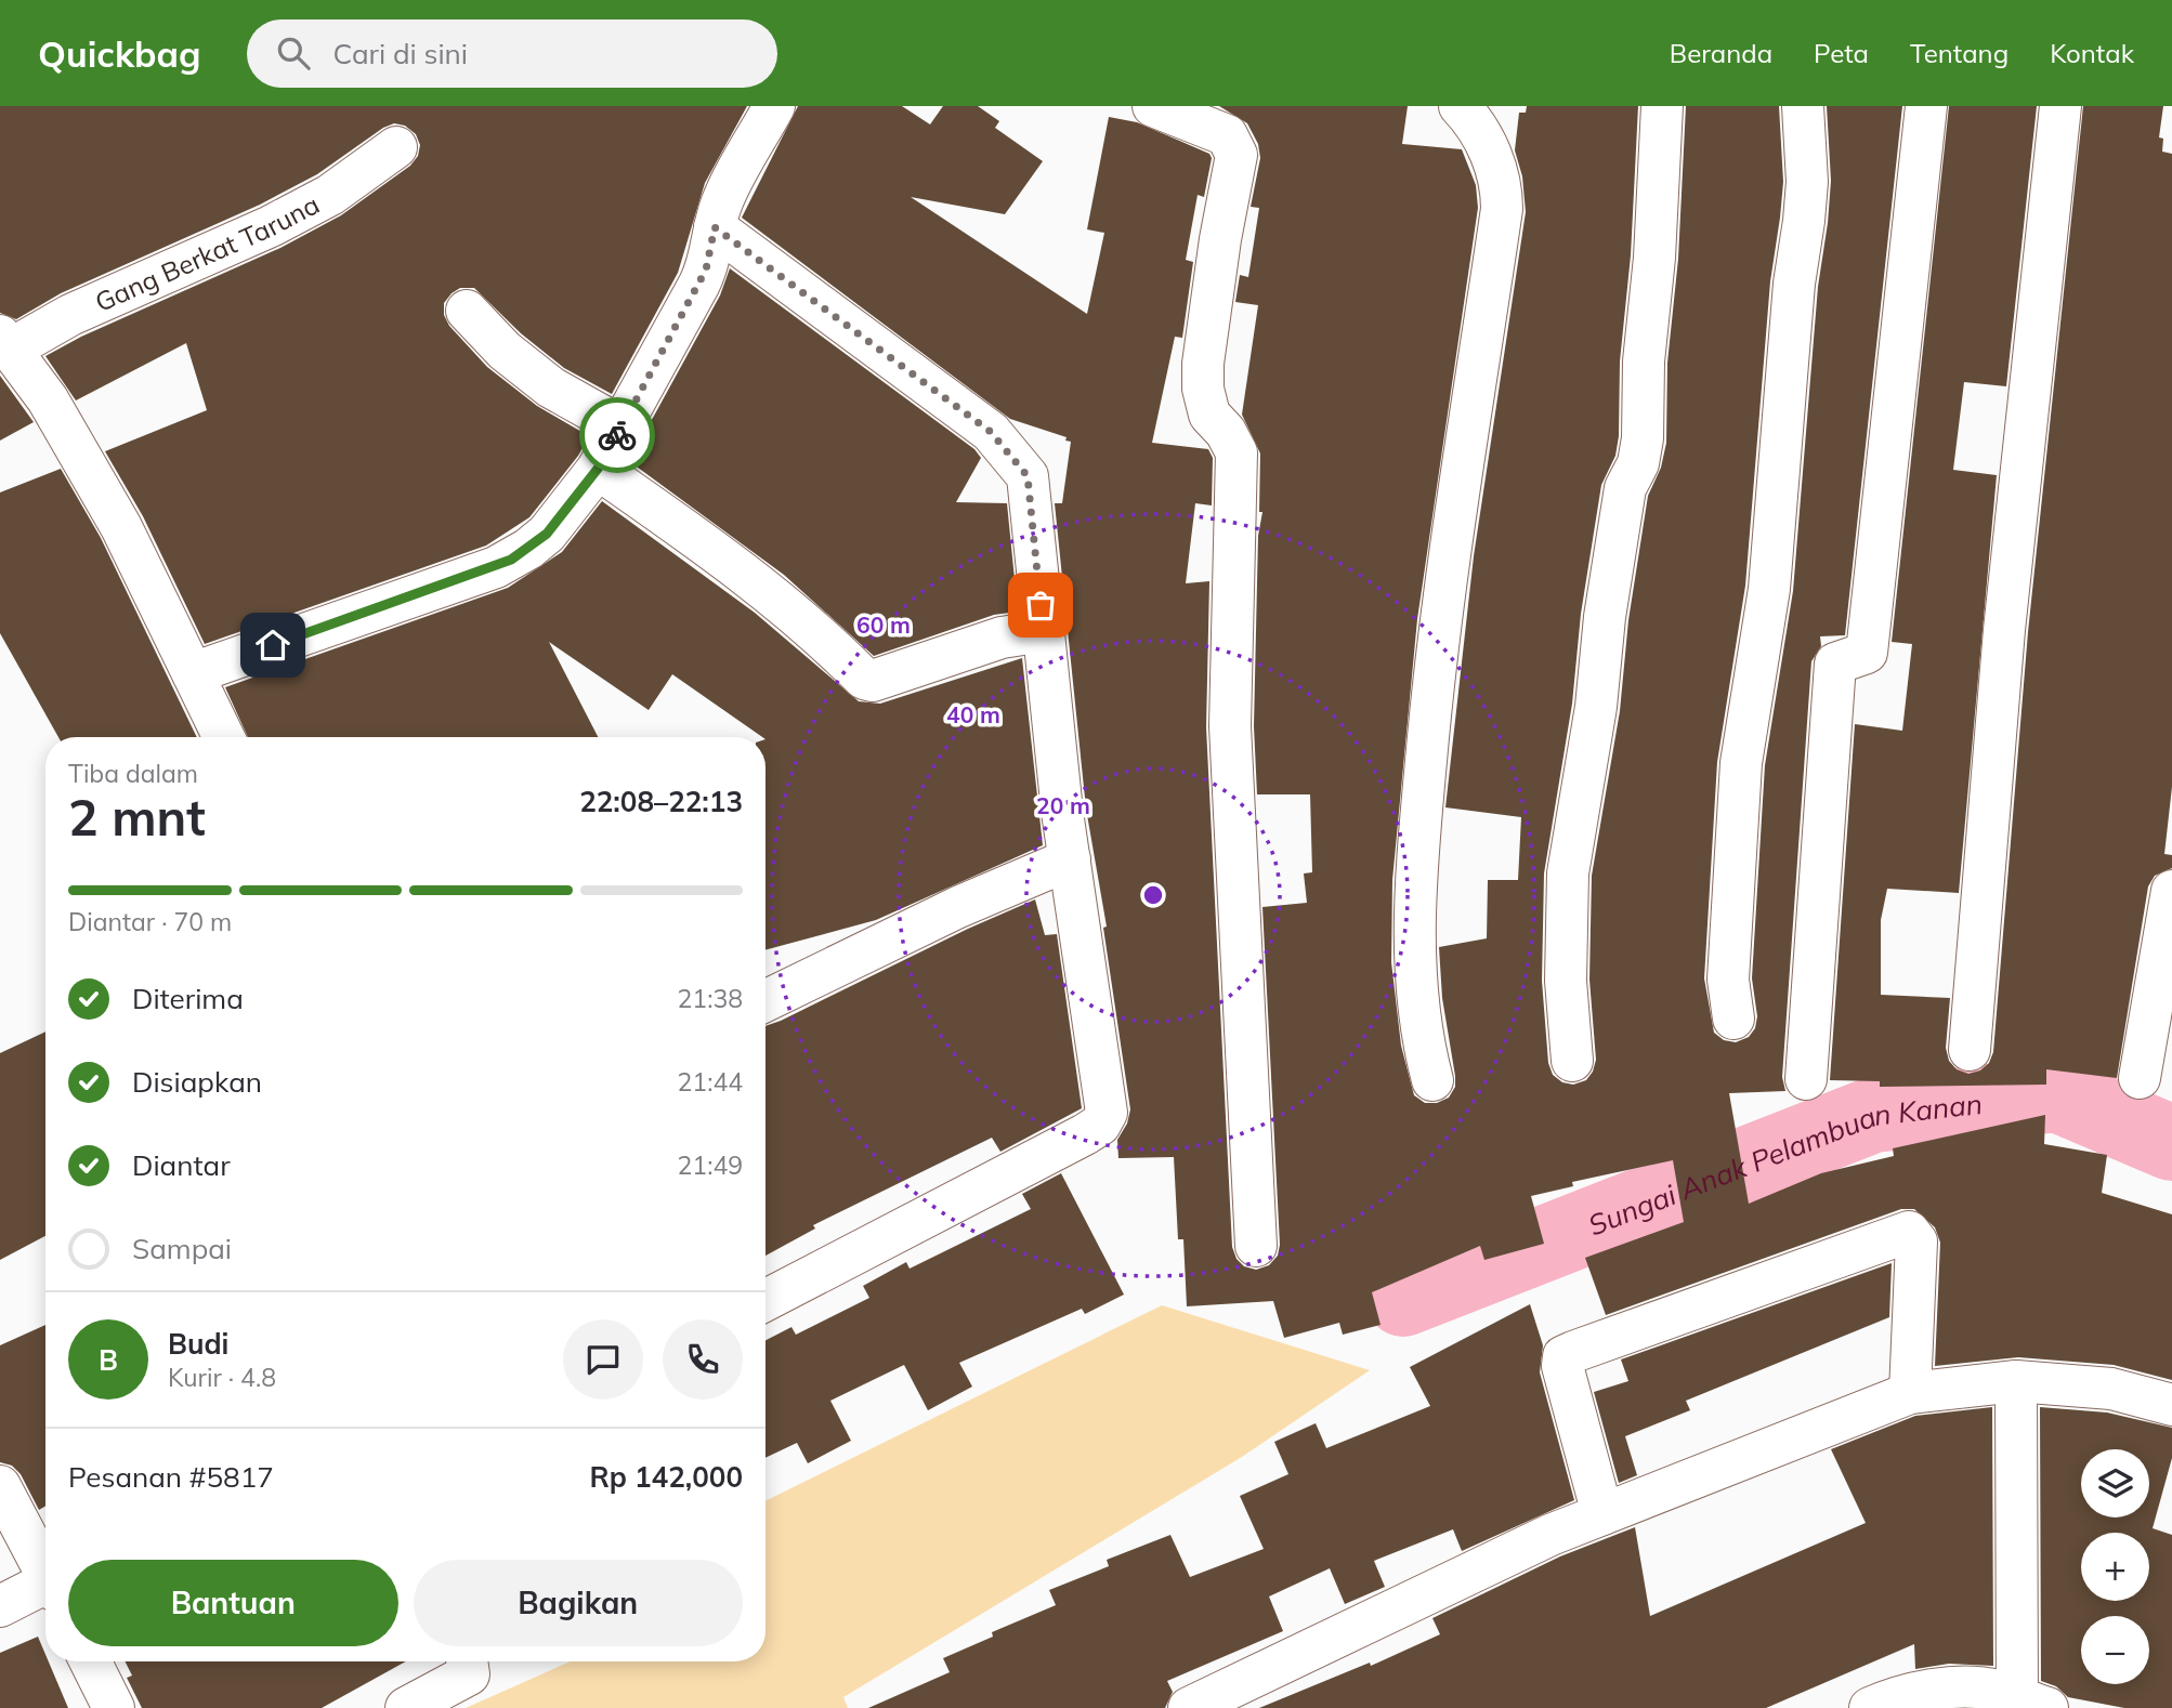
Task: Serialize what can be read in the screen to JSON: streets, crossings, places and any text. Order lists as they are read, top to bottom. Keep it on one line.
{"streets":{"street":["Gang Berkat Taruna"]},"water":["Sungai Anak Pelambuan Kanan"],"page":{"header":"Quickbag","search":"Cari di sini","nav":["Beranda","Peta","Tentang","Kontak"],"heading":["2 mnt","Tiba dalam","22:08–22:13"],"panel":["Budi","Kurir · 4.8","Pesanan #5817","Rp 142,000"],"bar":"Diantar · 70 m","list":[["Diterima","21:38"],["Disiapkan","21:44"],["Diantar","21:49"],"Sampai"],"round":"B","map_buttons":["+","−"],"buttons":["Bantuan","Bagikan"]},"rings":["60 m","40 m","20 m"]}
